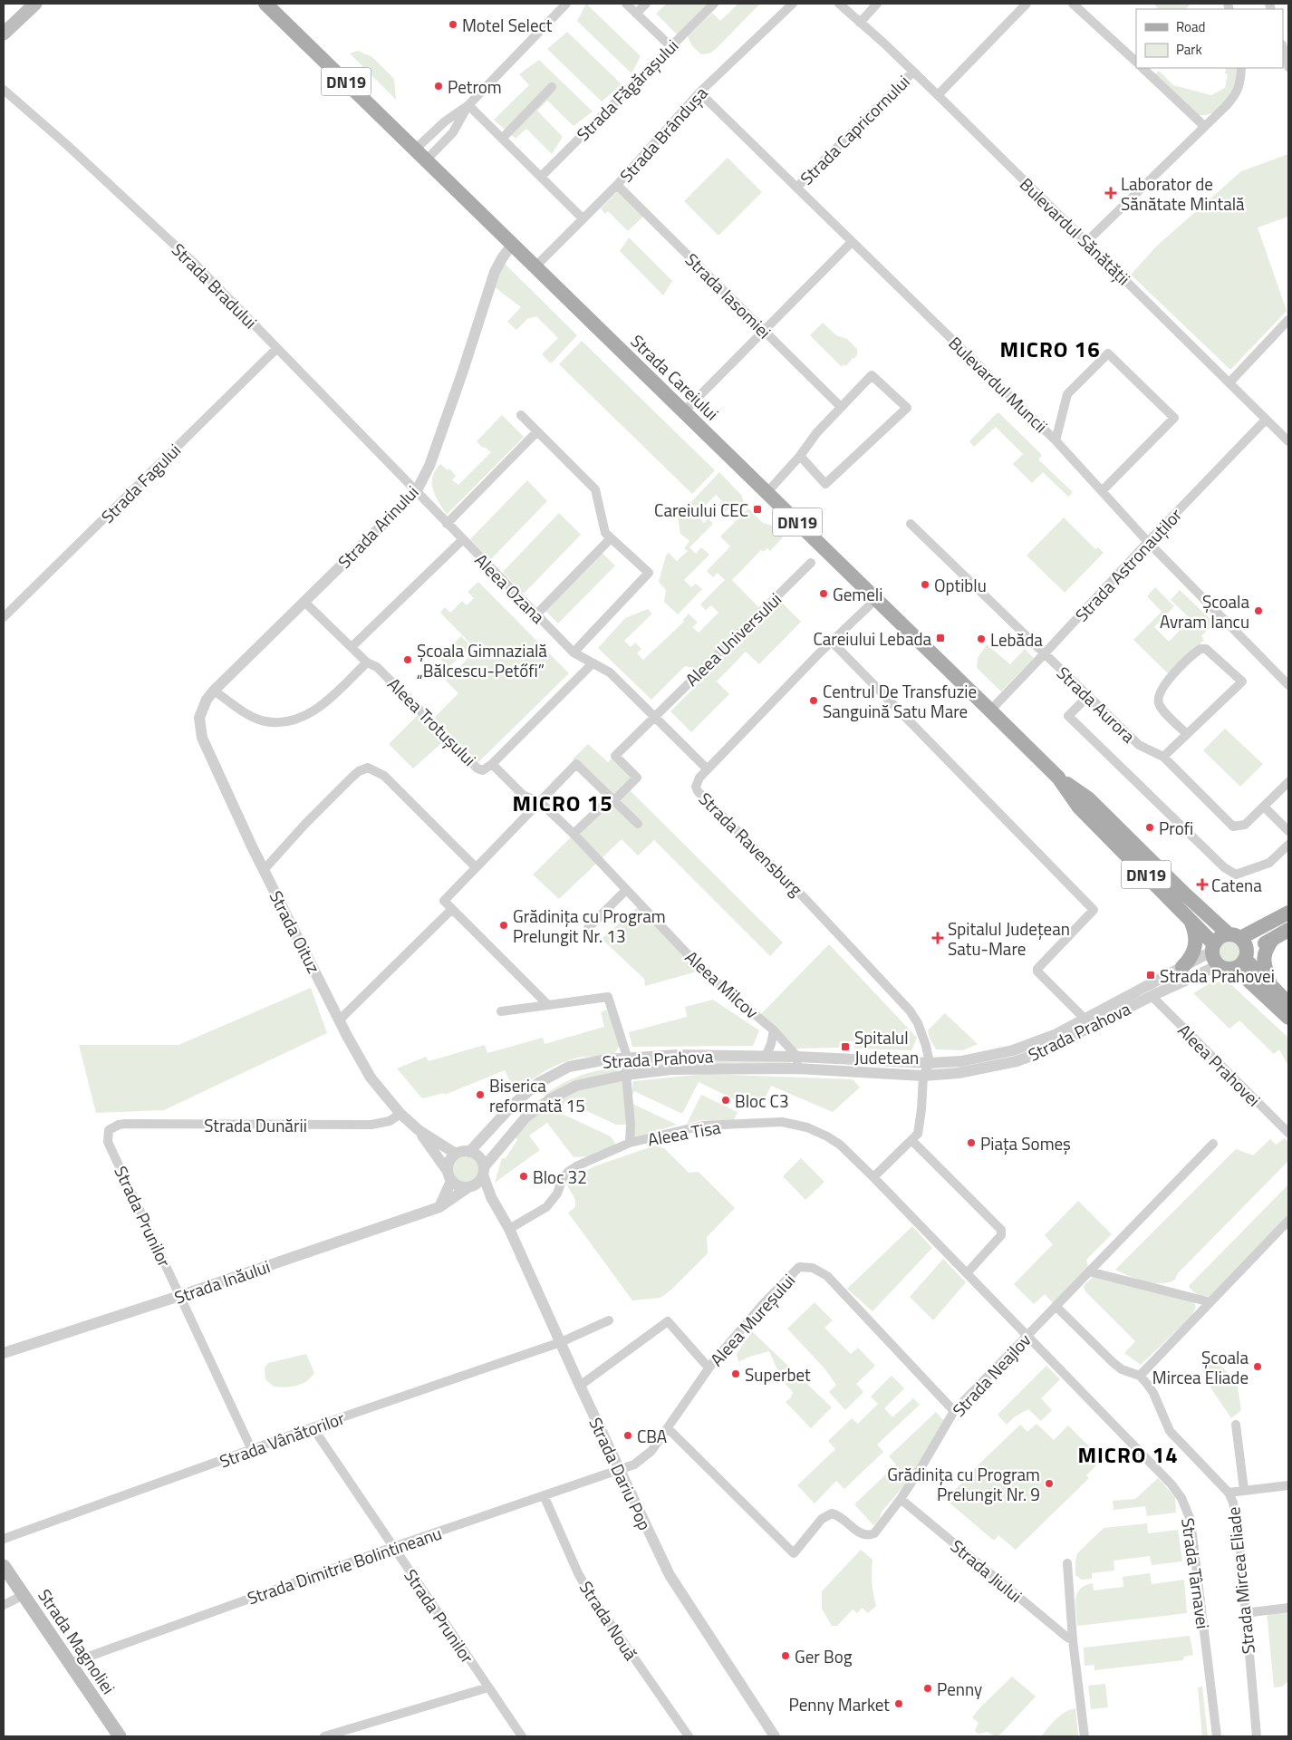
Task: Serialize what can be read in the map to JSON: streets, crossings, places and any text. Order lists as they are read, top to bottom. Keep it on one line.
{"streets":{"main road":["DN19","Strada Careiului","Strada Magnoliei"],"street":["Strada Făgărașului","Strada Capricornului","Strada Brândușa","Bulevardul Sănătății","Strada Bradului","Strada Iasomiei","Bulevardul Muncii","Strada Fagului","Strada Arinului","Strada Astronauților","Aleea Ozana","Aleea Universului","Strada Aurora","Aleea Trotușului","Strada Ravensburg","Strada Oituz","Aleea Milcov","Strada Prahova","Aleea Prahovei","Strada Dunării","Aleea Tisa","Strada Prunilor","Strada Inăului","Aleea Mureșului","Strada Neajlov","Strada Vânătorilor","Strada Dariu Pop","Strada Dimitrie Bolintineanu","Strada Jiului","Strada Târnavei","Strada Mircea Eliade","Strada Nouă"]},"crossings":[["DN19","Strada Careiului"],["DN19","Strada Prahova"],["Strada Capricornului","Bulevardul Sănătății"],["Strada Capricornului","Bulevardul Muncii"],["Strada Brândușa","Strada Iasomiei"],["Strada Brândușa","Strada Careiului"],["Strada Brândușa","Bulevardul Muncii"],["Bulevardul Sănătății","Strada Astronauților"],["Strada Bradului","Strada Fagului"],["Strada Bradului","Strada Arinului"],["Strada Bradului","Aleea Ozana"],["Strada Careiului","Strada Arinului"],["Strada Careiului","Strada Astronauților"],["Strada Careiului","Strada Ravensburg"],["Strada Careiului","Strada Prahova"],["Bulevardul Muncii","Strada Astronauților"],["Strada Arinului","Aleea Ozana"],["Strada Arinului","Aleea Trotușului"],["Strada Arinului","Strada Oituz"],["Strada Astronauților","Strada Aurora"],["Aleea Ozana","Aleea Universului"],["Aleea Ozana","Strada Ravensburg"],["Aleea Trotușului","Aleea Milcov"],["Strada Ravensburg","Strada Prahova"],["Strada Oituz","Strada Prahova"],["Strada Oituz","Strada Dunării"],["Strada Oituz","Strada Inăului"],["Strada Oituz","Strada Dariu Pop"],["Aleea Milcov","Strada Prahova"],["Strada Prahova","Aleea Prahovei"],["Strada Prahova","Strada Inăului"],["Strada Prahova","Strada Dariu Pop"],["Strada Dunării","Strada Prunilor"],["Aleea Tisa","Strada Neajlov"],["Aleea Tisa","Strada Dariu Pop"],["Aleea Tisa","Strada Târnavei"],["Strada Prunilor","Strada Inăului"],["Strada Prunilor","Strada Vânătorilor"],["Strada Prunilor","Strada Dimitrie Bolintineanu"],["Strada Inăului","Strada Dariu Pop"],["Aleea Mureșului","Strada Neajlov"],["Aleea Mureșului","Strada Dariu Pop"],["Aleea Mureșului","Strada Dimitrie Bolintineanu"],["Strada Neajlov","Strada Jiului"],["Strada Neajlov","Strada Târnavei"],["Strada Vânătorilor","Strada Dariu Pop"],["Strada Dariu Pop","Strada Dimitrie Bolintineanu"],["Strada Dimitrie Bolintineanu","Strada Nouă"],["Strada Dimitrie Bolintineanu","Strada Magnoliei"]],"districts":["MICRO 16","MICRO 15","MICRO 14"],"places":{"other":["Motel Select","Petrom","Optiblu","Gemeli","Școala Avram Iancu","Lebăda","Școala Gimnazială „Bălcescu-Petőfi”","Centrul De Transfuzie Sanguină Satu Mare","Profi","Grădinița cu Program Prelungit Nr. 13","Biserica reformată 15","Bloc C3","Piața Someș","Bloc 32","Școala Mircea Eliade","Superbet","CBA","Grădinița cu Program Prelungit Nr. 9","Ger Bog","Penny","Penny Market"],"health":["Laborator de Sănătate Mintală","Catena","Spitalul Județean Satu-Mare"],"transit":["Careiului CEC","Careiului Lebada","Strada Prahovei","Spitalul Judetean"]},"legend":["Road","Park"]}
